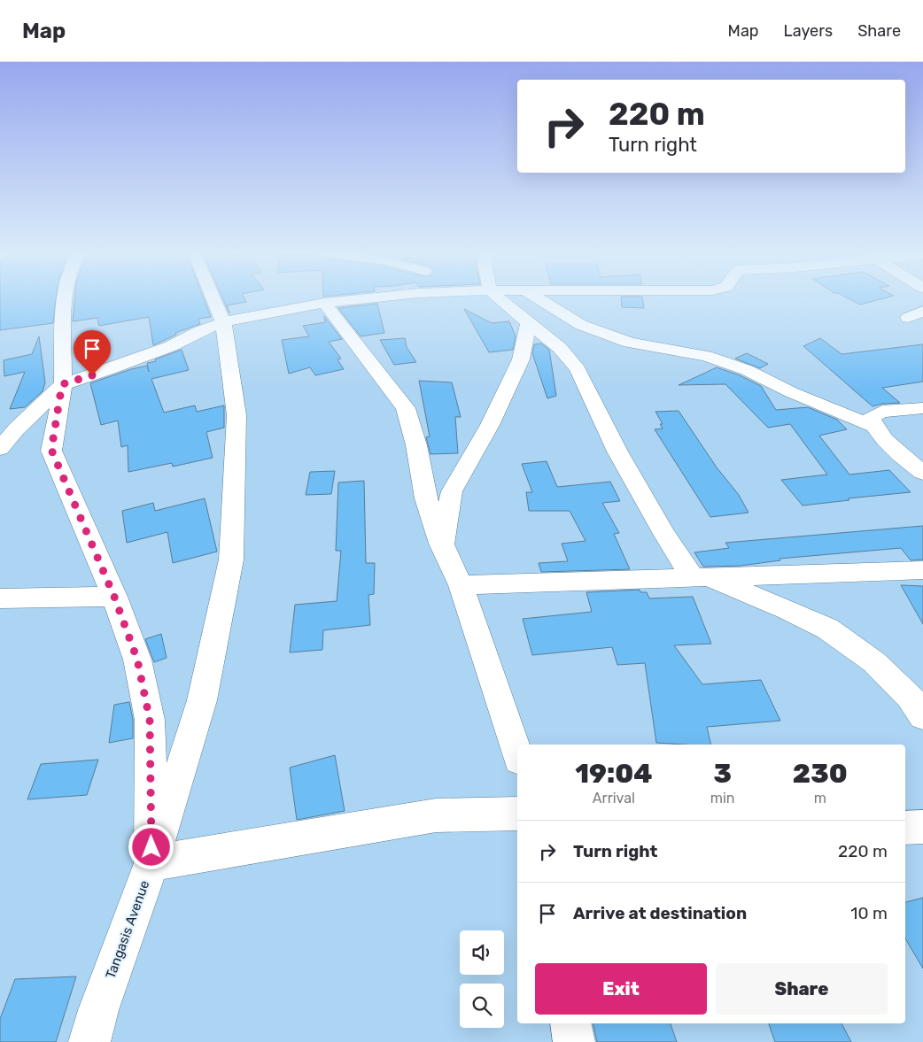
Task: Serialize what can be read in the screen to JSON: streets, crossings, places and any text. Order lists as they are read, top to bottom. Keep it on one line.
{"streets":{"street":["Tangasis Avenue"]},"page":{"header":"Map","nav":["Map","Layers","Share"],"turn":["220 m","Turn right"],"eta":["19:04","Arrival","3","min","230","m"],"list":[{"name":"Turn right","value":"220 m"},{"name":"Arrive at destination","value":"10 m"}],"buttons":["Exit","Share"]}}
